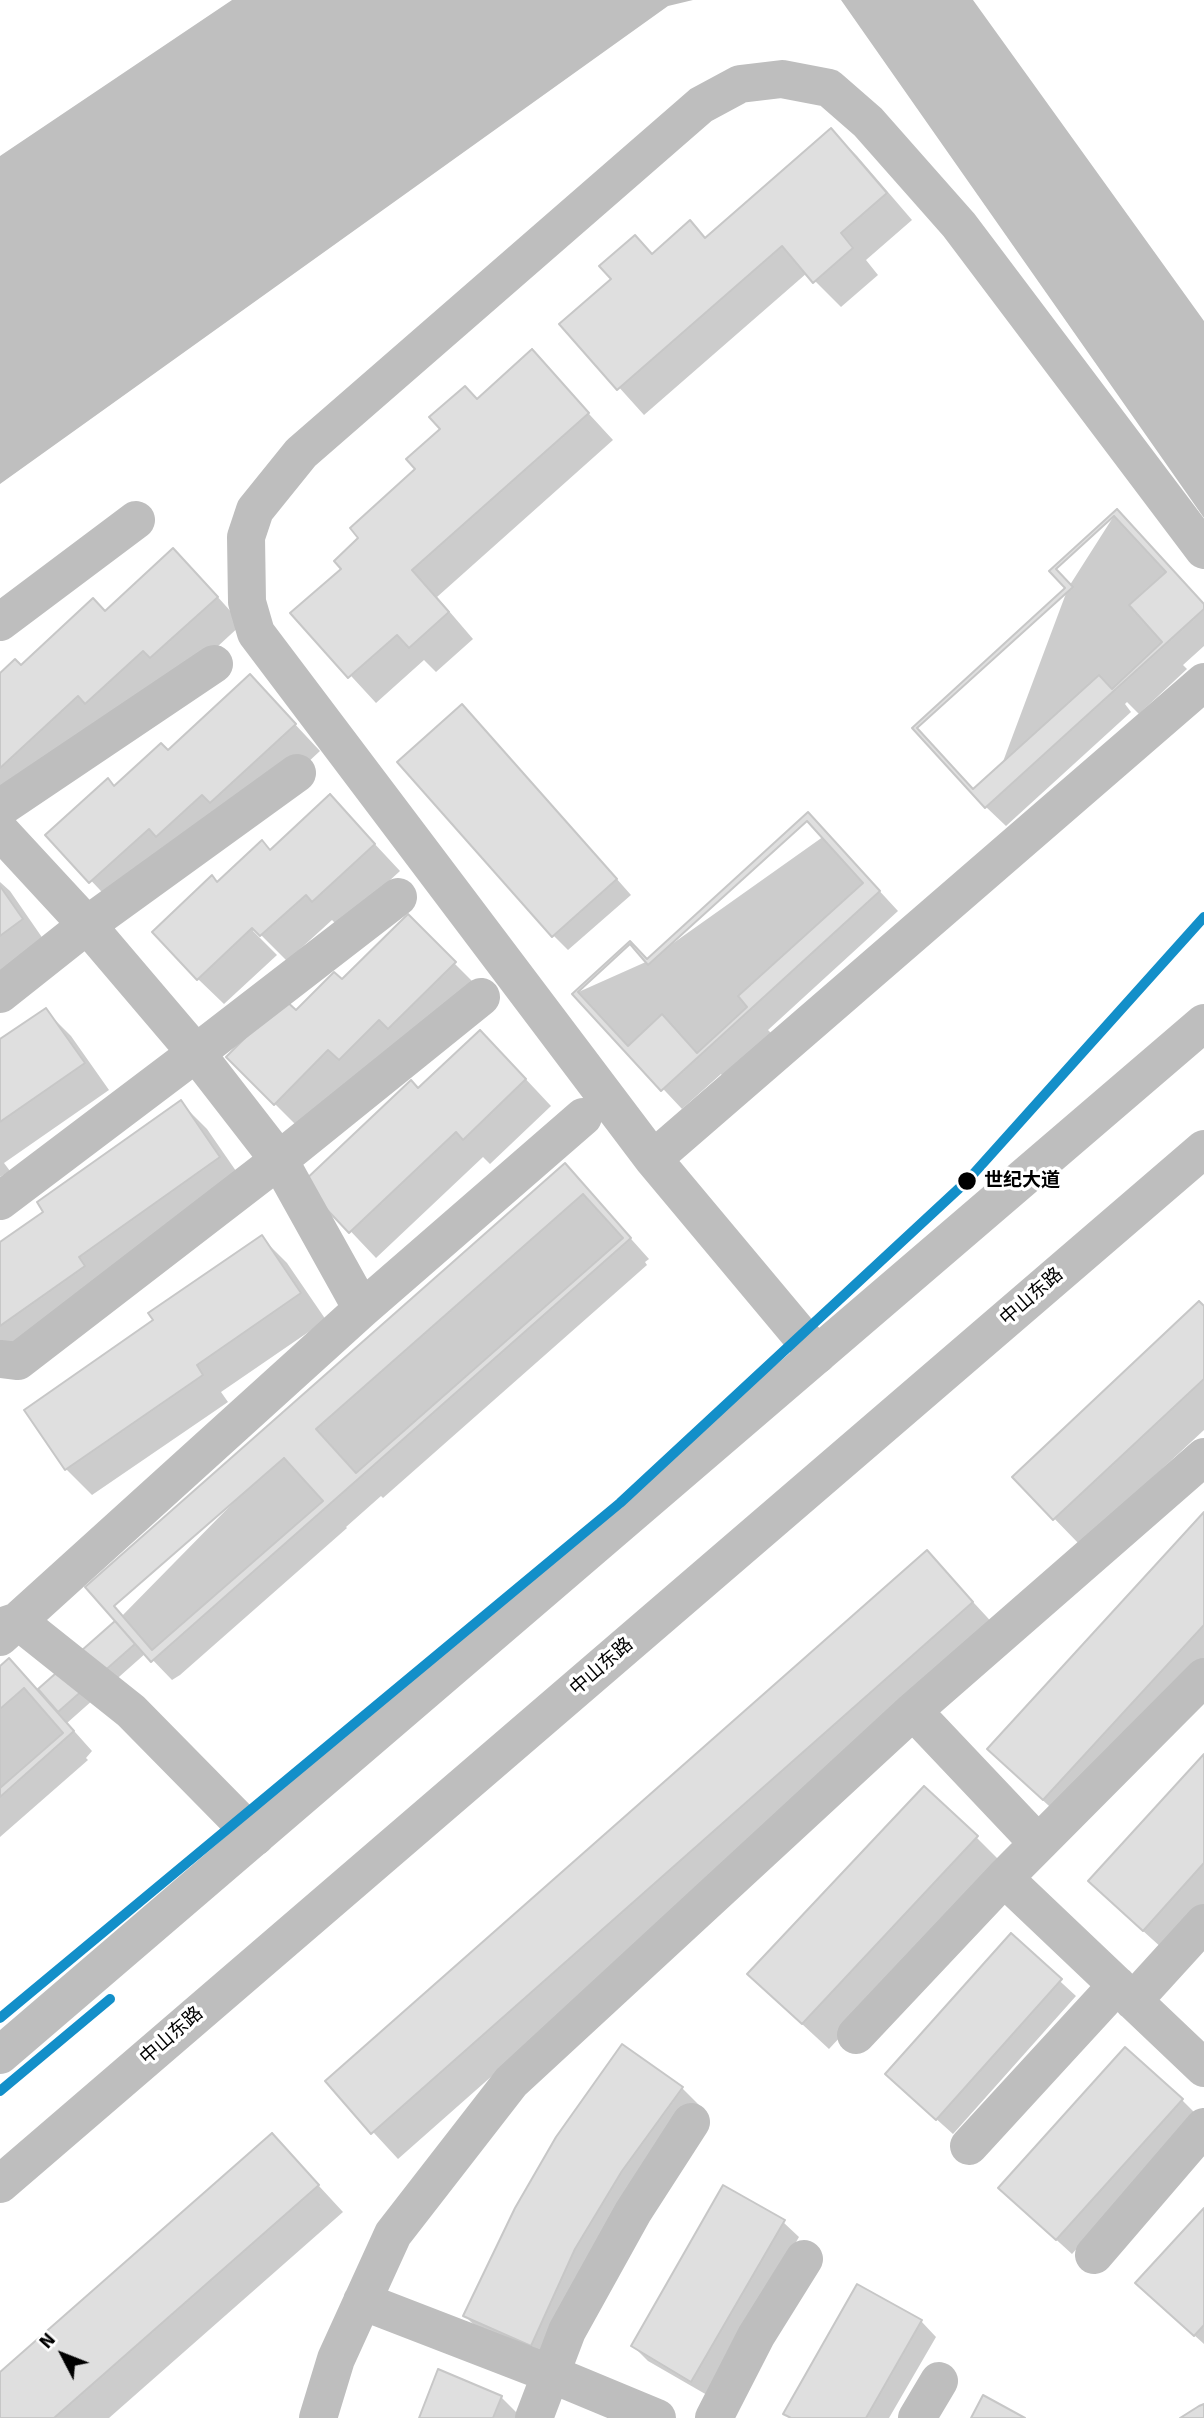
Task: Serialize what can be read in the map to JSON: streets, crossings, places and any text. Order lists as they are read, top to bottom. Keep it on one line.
{"streets":{"main road":["中山东路"]},"places":["世纪大道"],"north":"top left"}
